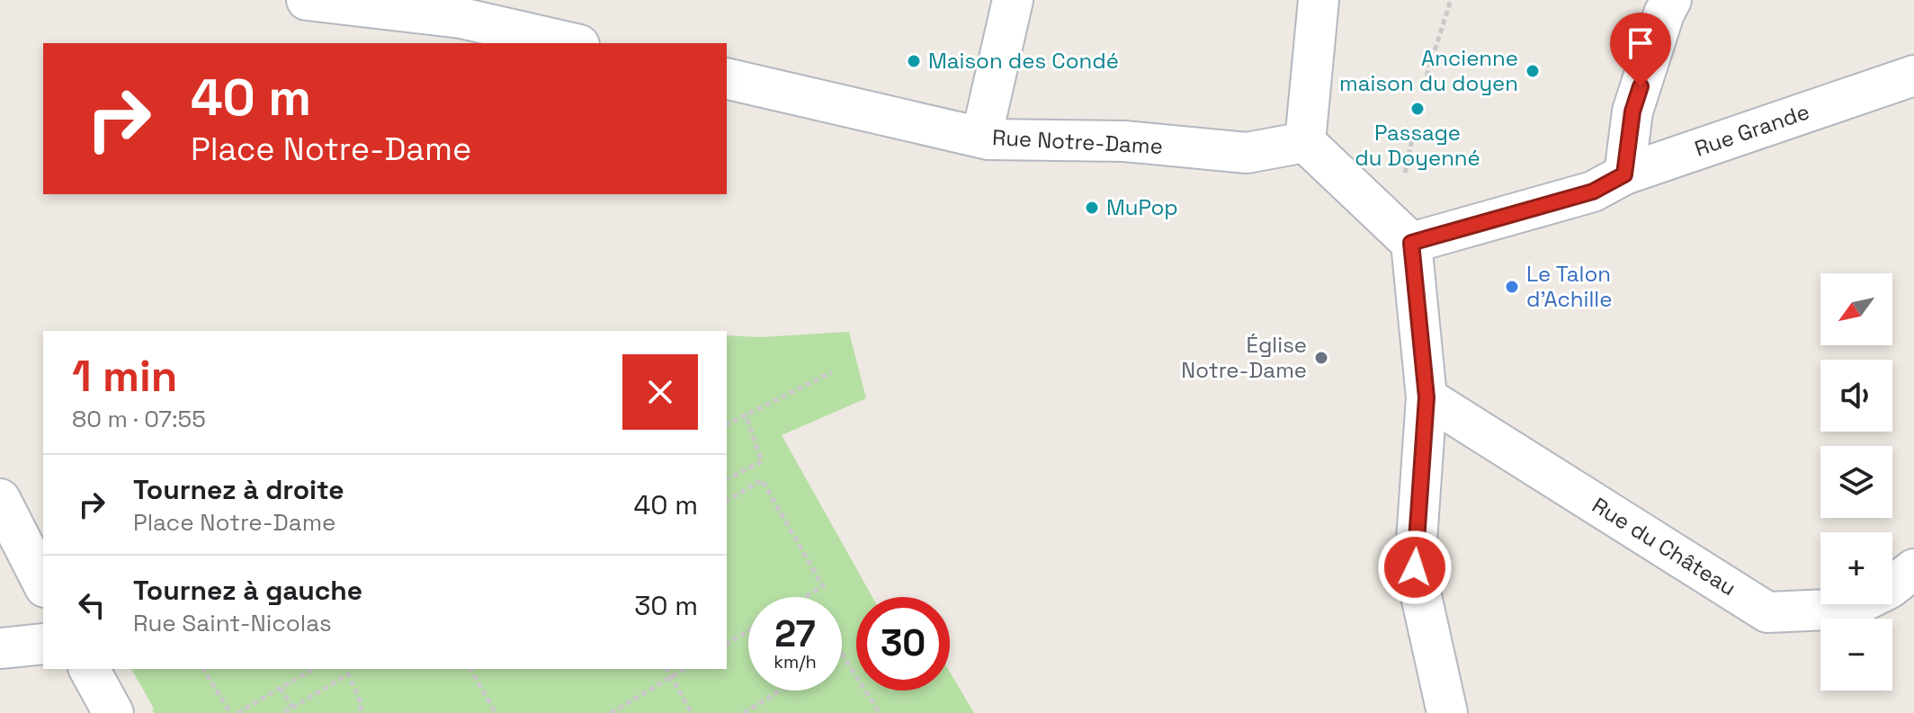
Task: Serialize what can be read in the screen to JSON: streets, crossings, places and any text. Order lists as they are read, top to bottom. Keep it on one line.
{"streets":{"street":["Rue Grande","Rue Notre-Dame","Rue du Château"]},"places":["Maison des Condé","Ancienne maison du doyen","Passage du Doyenné","MuPop","Le Talon d'Achille","Église Notre-Dame"],"north":"bottom left","page":{"turn":["40 m","Place Notre-Dame"],"map_buttons":["+","−"],"heading":["1 min","80 m · 07:55"],"list":[{"name":"Tournez à droite","note":"Place Notre-Dame","value":"40 m"},{"name":"Tournez à gauche","note":"Rue Saint-Nicolas","value":"30 m"}],"speed":"27 km/h","limit":"30"}}
